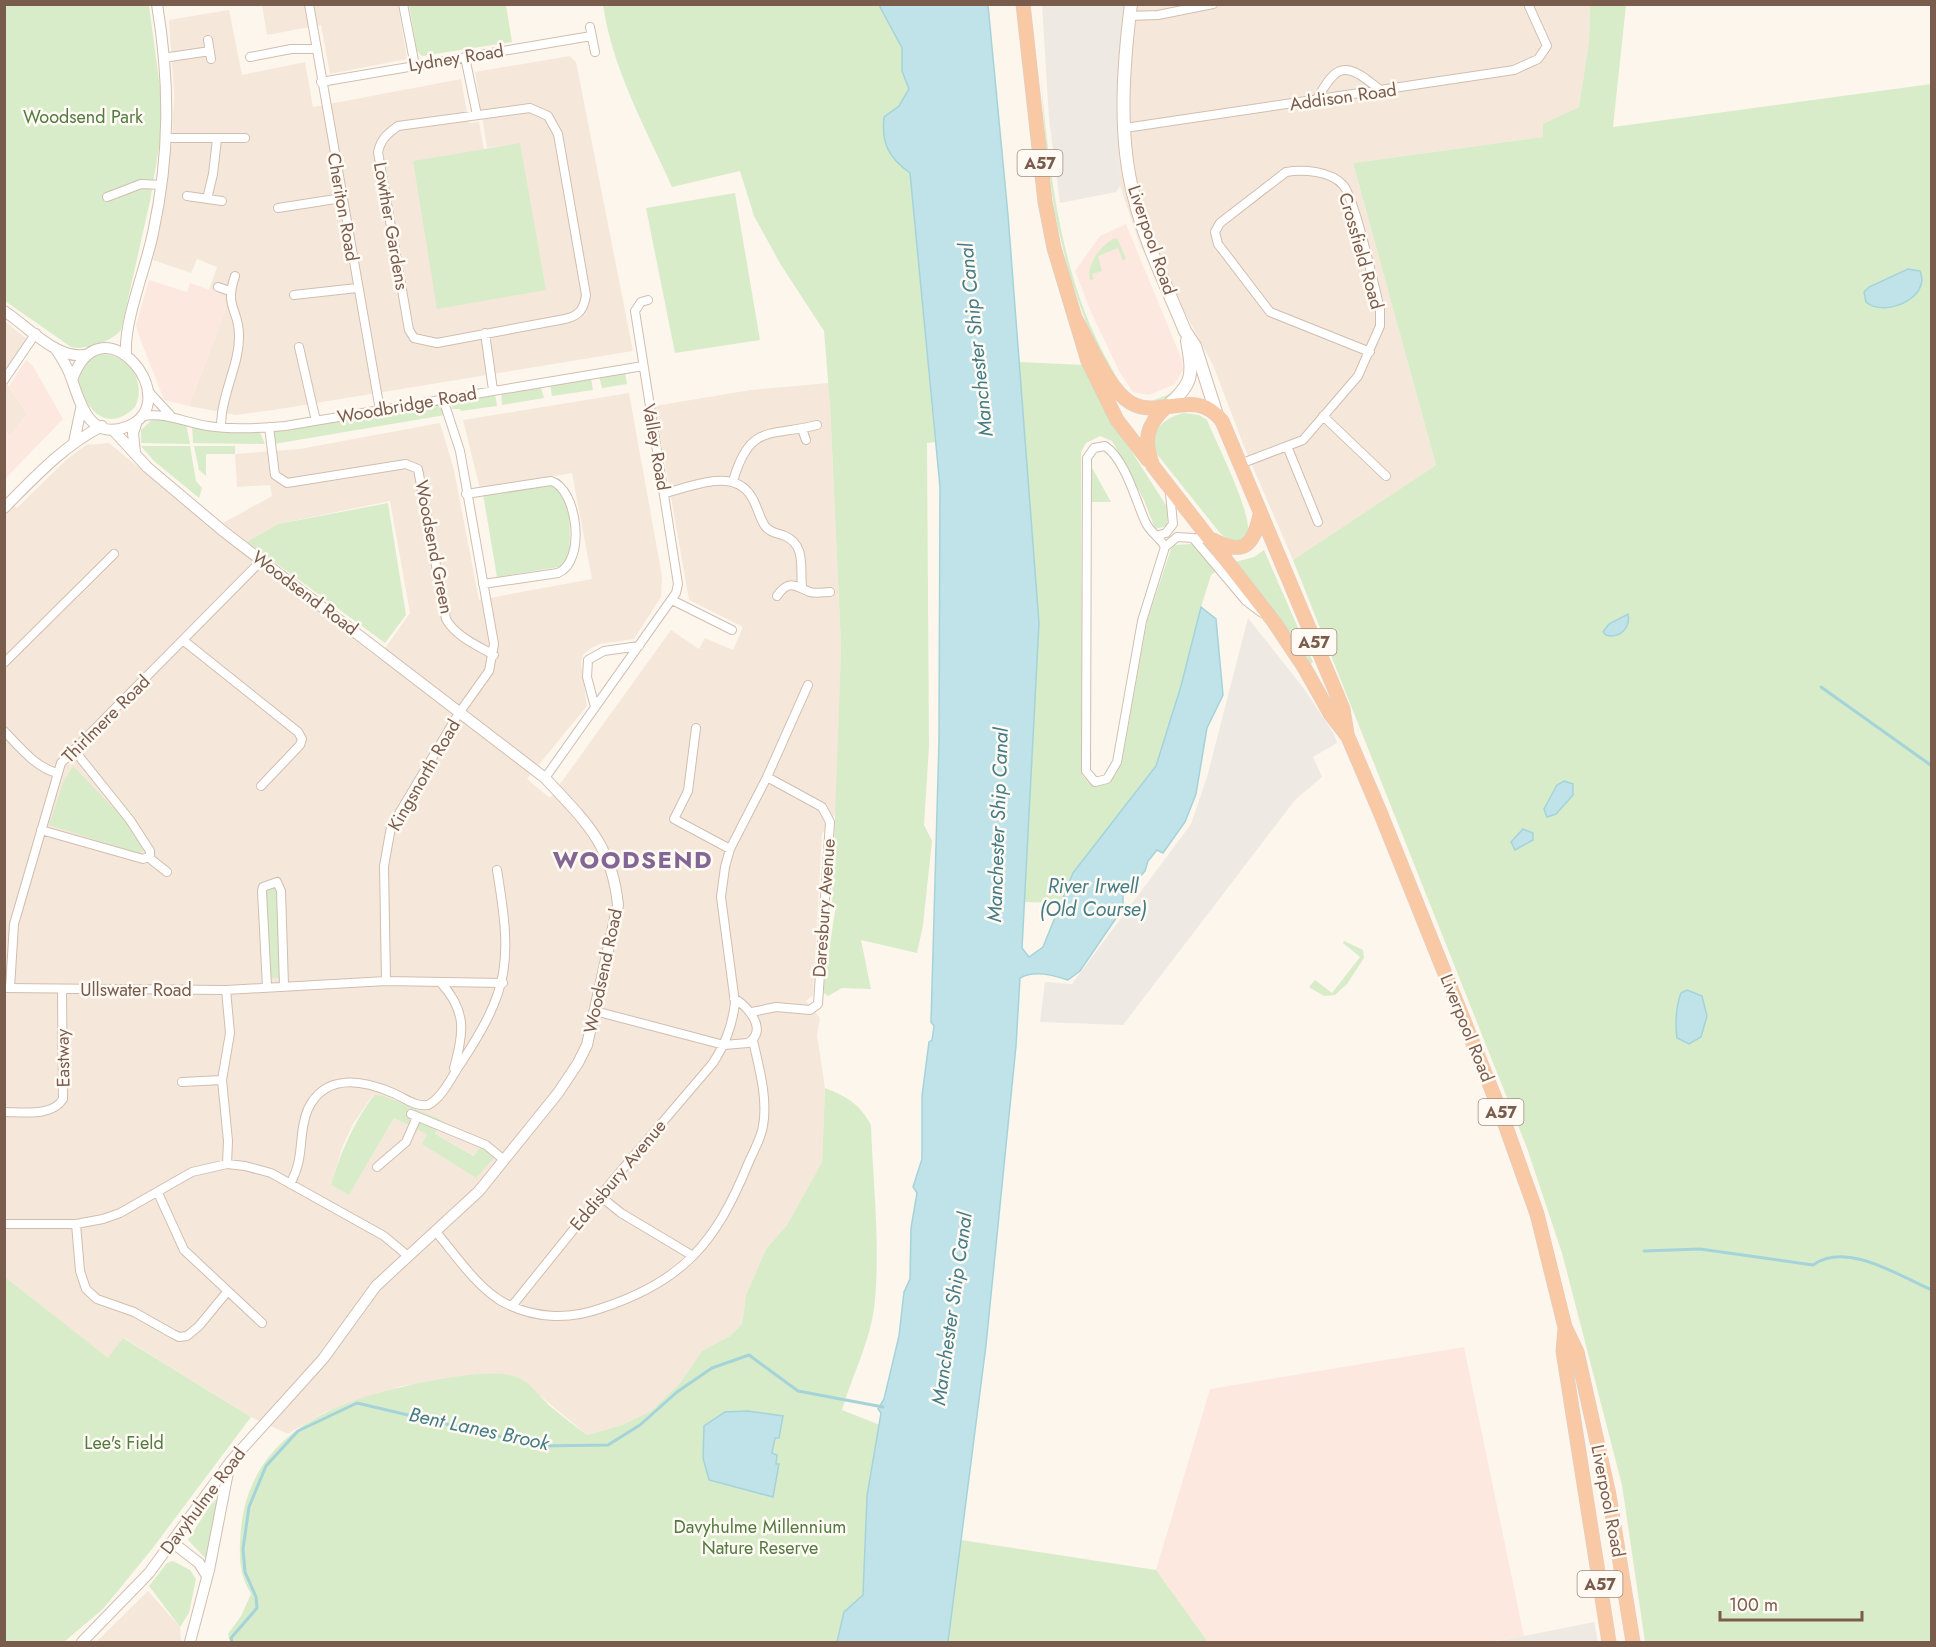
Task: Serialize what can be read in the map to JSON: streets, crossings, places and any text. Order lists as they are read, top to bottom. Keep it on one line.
{"streets":{"highway":["A57","Liverpool Road"],"street":["Lydney Road","Addison Road","Cheriton Road","Lowther Gardens","Crossfield Road","Woodbridge Road","Valley Road","Woodsend Green","Woodsend Road","Thirlmere Road","Kingsnorth Road","Daresbury Avenue","Ullswater Road","Eastway","Eddisbury Avenue","Davyhulme Road"]},"crossings":[["Lydney Road","Cheriton Road"],["Addison Road","Liverpool Road"],["A57","Liverpool Road"],["A57","Crossfield Road"],["Cheriton Road","Woodbridge Road"],["Woodbridge Road","Valley Road"],["Woodbridge Road","Woodsend Green"],["Woodbridge Road","Woodsend Road"],["Valley Road","Woodsend Road"],["Woodsend Green","Kingsnorth Road"],["Woodsend Road","Thirlmere Road"],["Woodsend Road","Kingsnorth Road"],["Woodsend Road","Davyhulme Road"],["Thirlmere Road","Ullswater Road"],["Kingsnorth Road","Ullswater Road"],["Daresbury Avenue","Eddisbury Avenue"],["Ullswater Road","Eastway"]],"districts":["WOODSEND"],"water":["Manchester Ship Canal","River Irwell (Old Course)","Bent Lanes Brook"],"parks":["Woodsend Park","Lee's Field","Davyhulme Millennium Nature Reserve"],"scale_bar":"100 m"}
